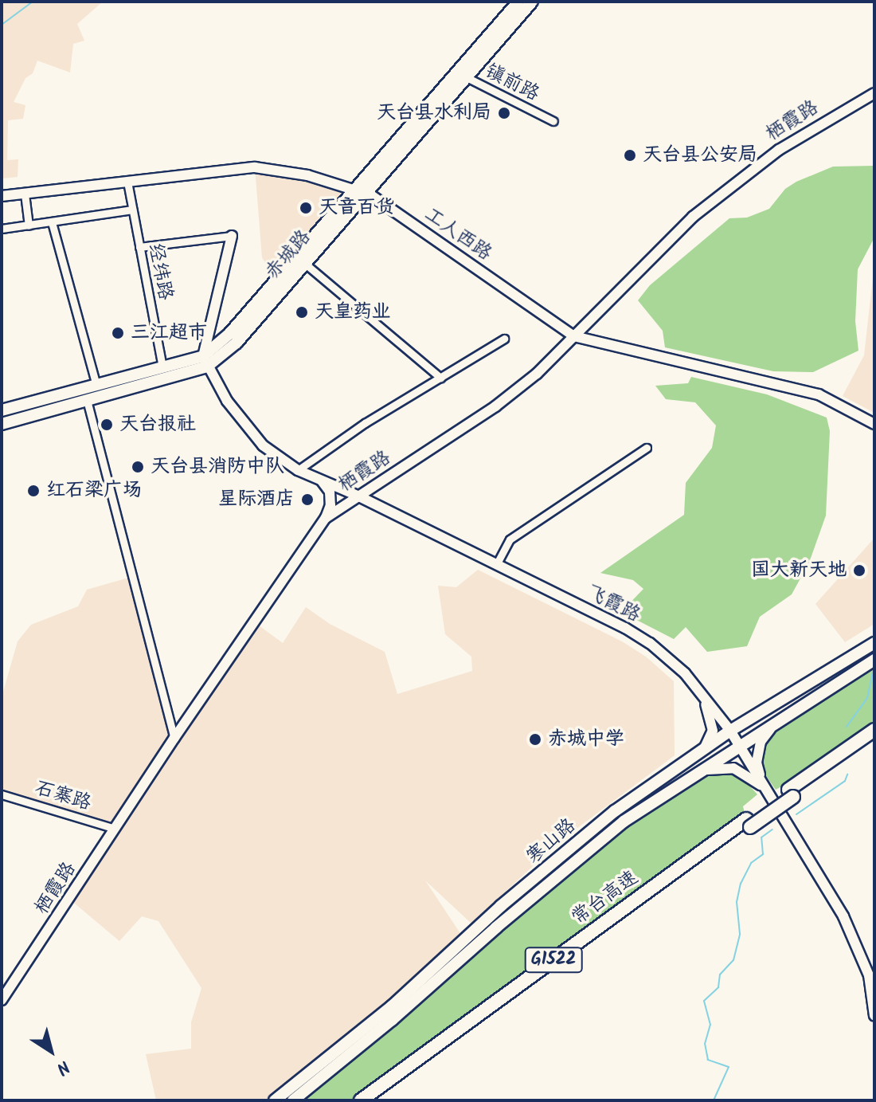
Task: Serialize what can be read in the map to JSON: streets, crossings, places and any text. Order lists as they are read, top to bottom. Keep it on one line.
{"streets":{"highway":["常台高速","G1522"],"main road":["栖霞路","工人西路","赤城路","飞霞路","寒山路"],"street":["镇前路","经纬路","石寨路"]},"crossings":[["镇前路","赤城路"],["栖霞路","工人西路"],["栖霞路","飞霞路"],["栖霞路","石寨路"],["工人西路","赤城路"],["工人西路","经纬路"],["赤城路","经纬路"],["赤城路","飞霞路"],["飞霞路","寒山路"]],"places":["天台县水利局","天台县公安局","天音百货","天皇药业","三江超市","天台报社","天台县消防中队","红石梁广场","星际酒店","国大新天地","赤城中学"],"north":"bottom right"}
